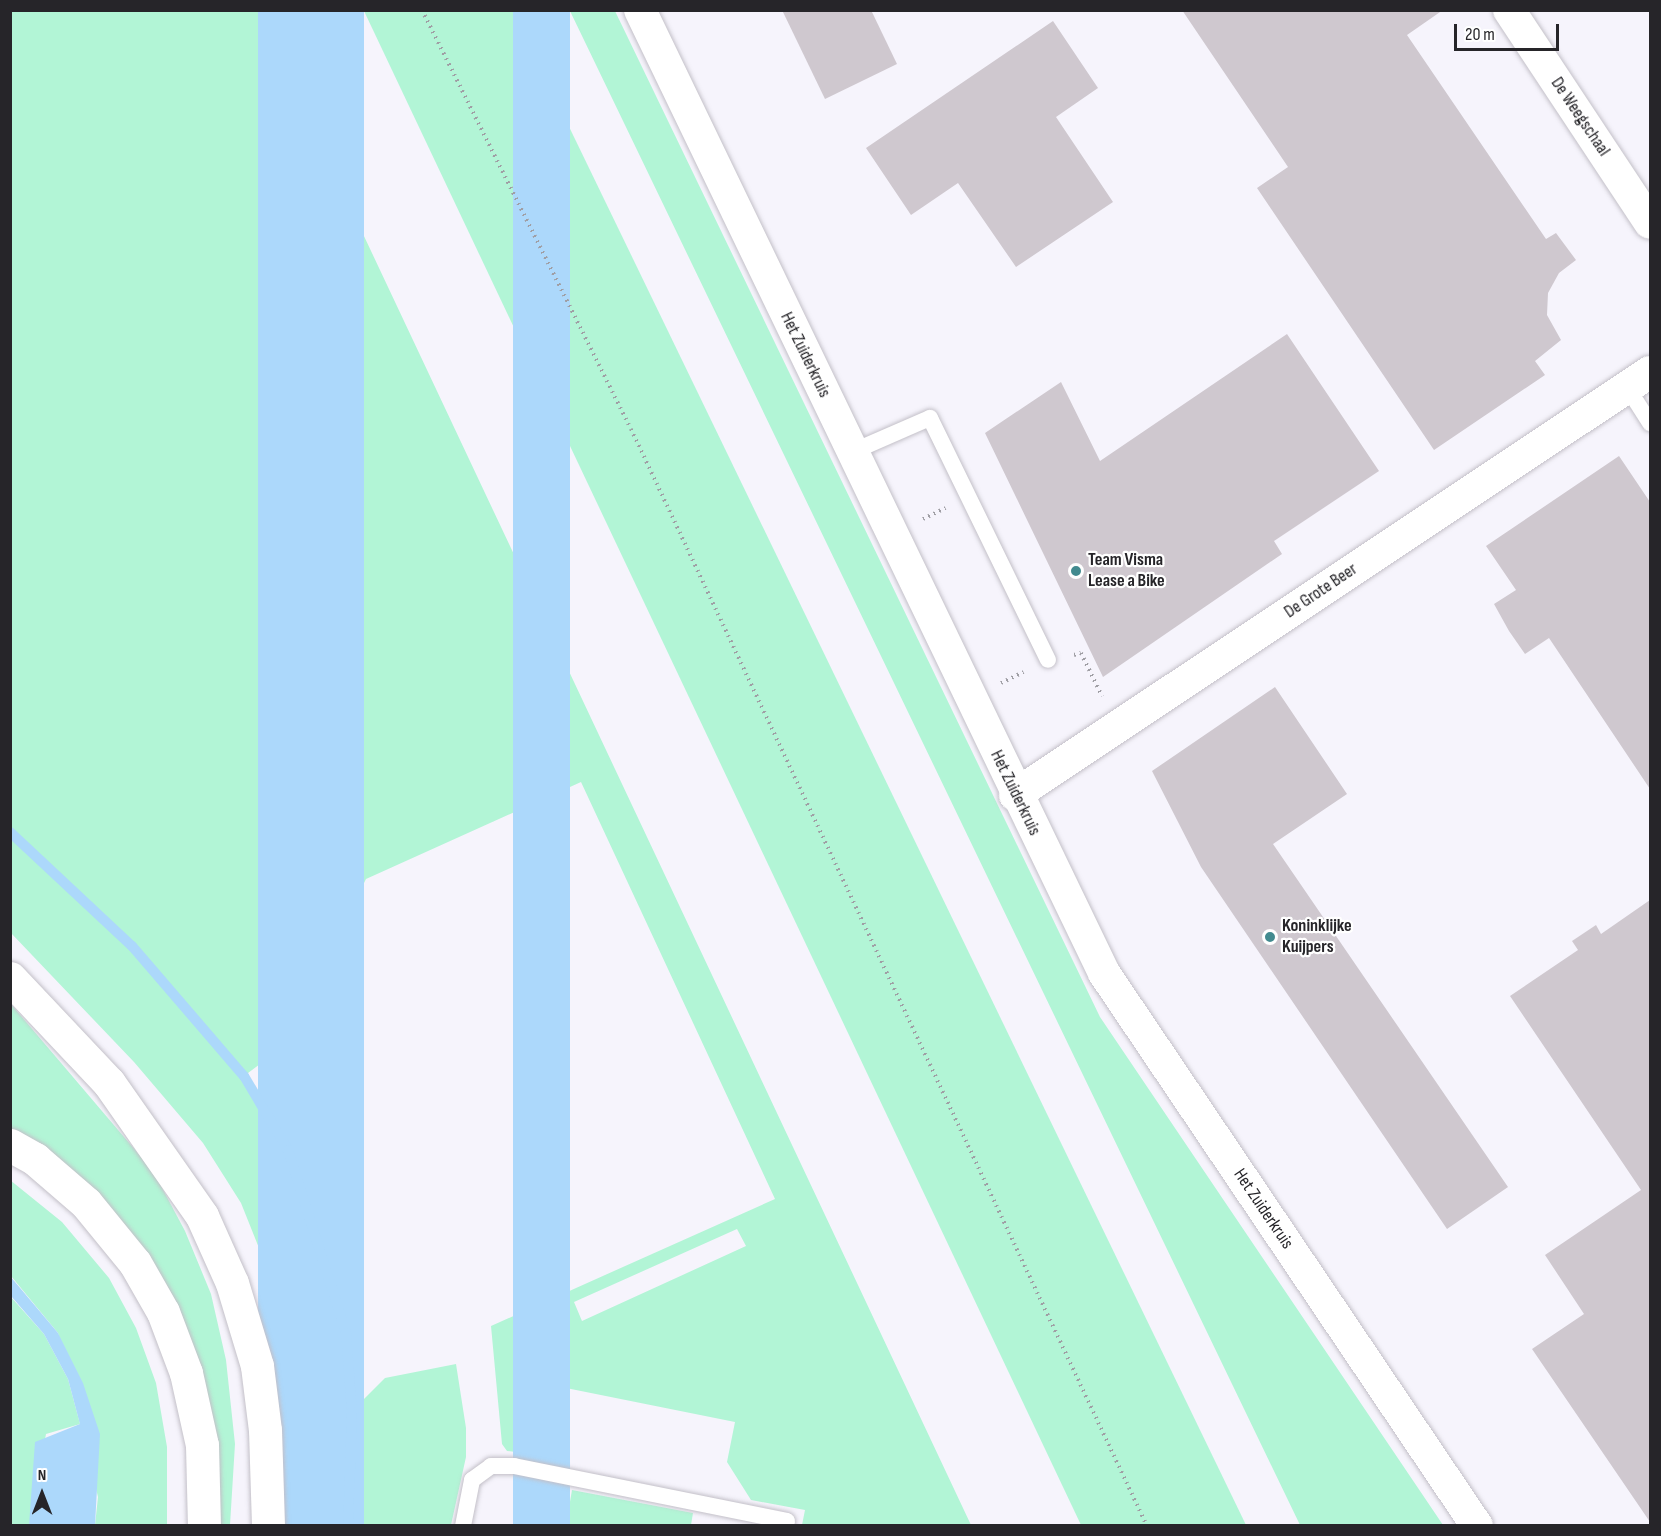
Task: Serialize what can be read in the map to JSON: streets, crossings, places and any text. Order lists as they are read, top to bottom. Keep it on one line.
{"streets":{"street":["De Weegschaal","Het Zuiderkruis","De Grote Beer"]},"crossings":[["Het Zuiderkruis","De Grote Beer"]],"places":["Team Visma Lease a Bike","Koninklijke Kuijpers"],"scale_bar":"20 m","north":"top"}
